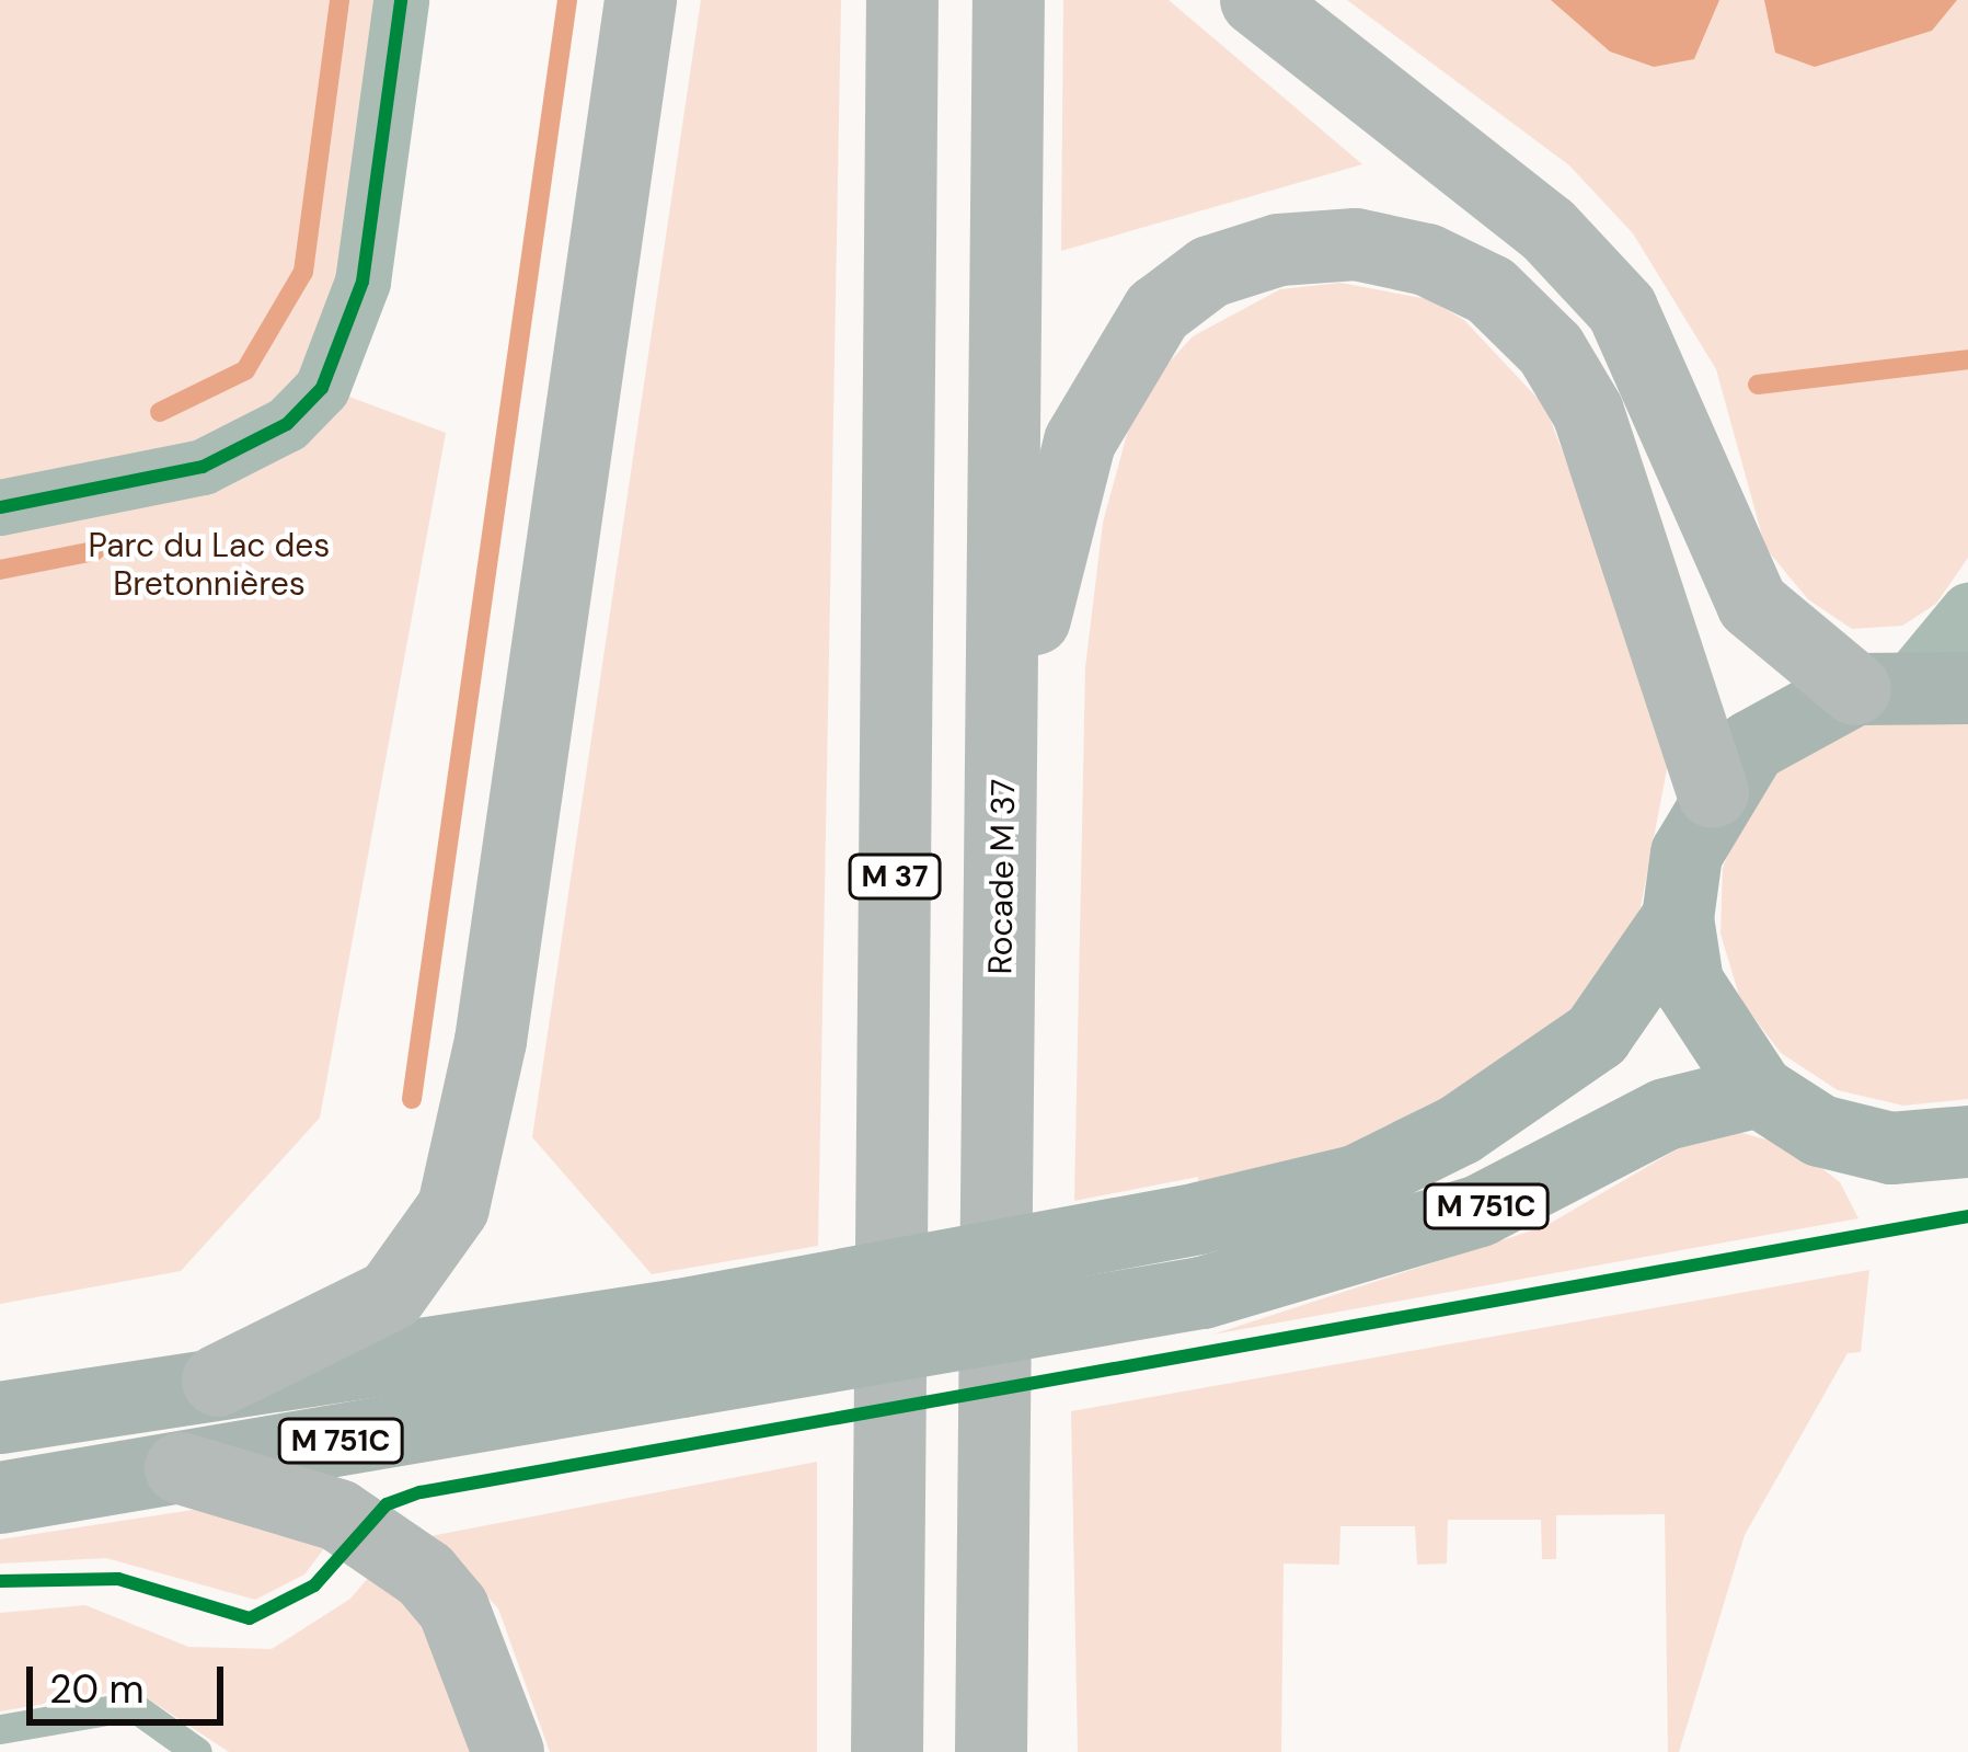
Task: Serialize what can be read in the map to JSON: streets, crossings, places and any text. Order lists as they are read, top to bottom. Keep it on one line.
{"streets":{"highway":["M 37","Rocade M 37"],"main road":["M 751C"]},"parks":["Parc du Lac des Bretonnières"],"scale_bar":"20 m"}
